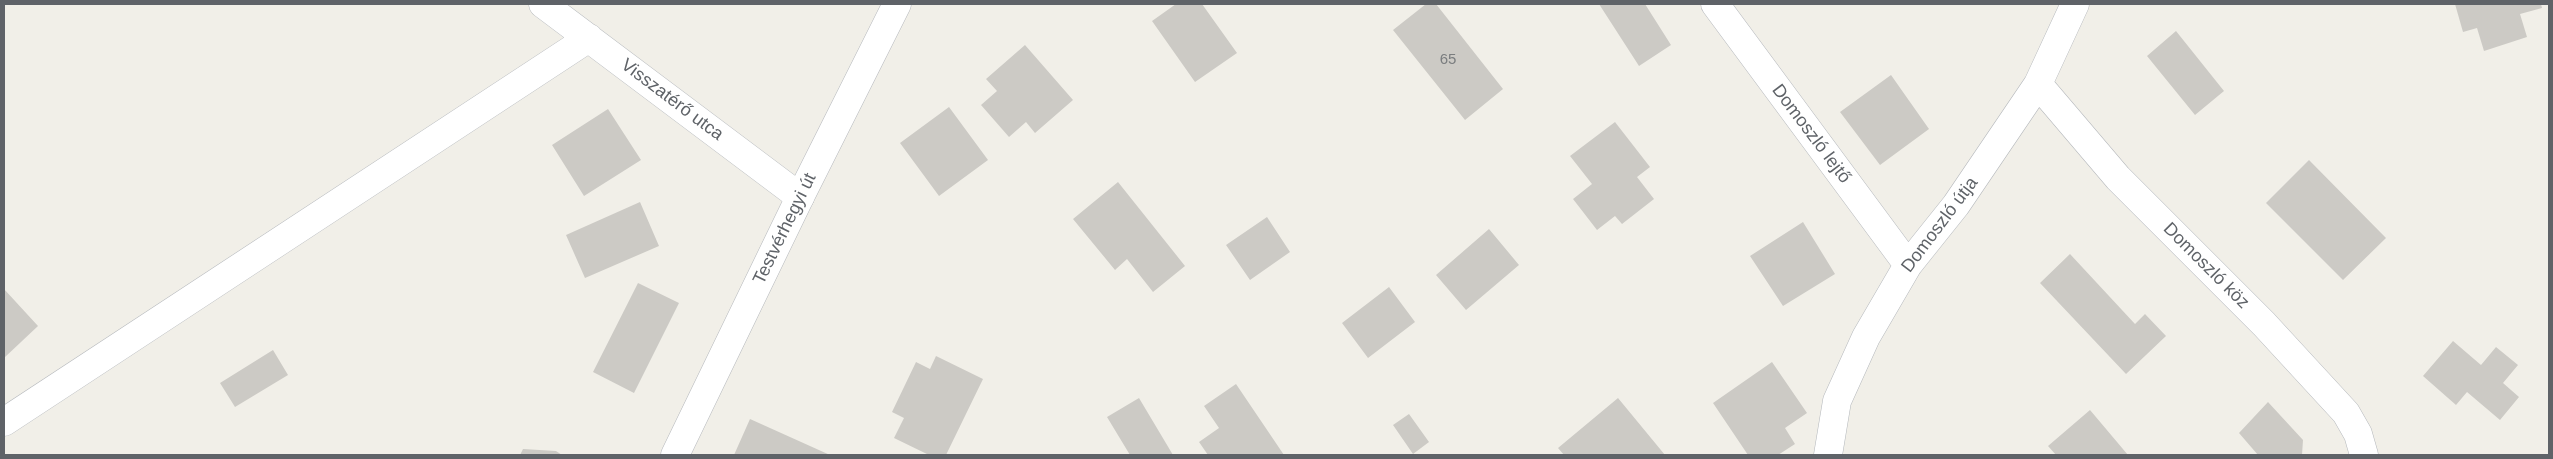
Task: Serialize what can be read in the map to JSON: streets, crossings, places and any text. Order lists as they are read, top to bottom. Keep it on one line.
{"streets":{"street":["Visszatérő utca","Domoszló lejtő","Domoszló útja","Testvérhegyi út","Domoszló köz"]},"crossings":[["Visszatérő utca","Testvérhegyi út"],["Domoszló lejtő","Domoszló útja"],["Domoszló útja","Domoszló köz"]],"house_numbers":["65"]}
